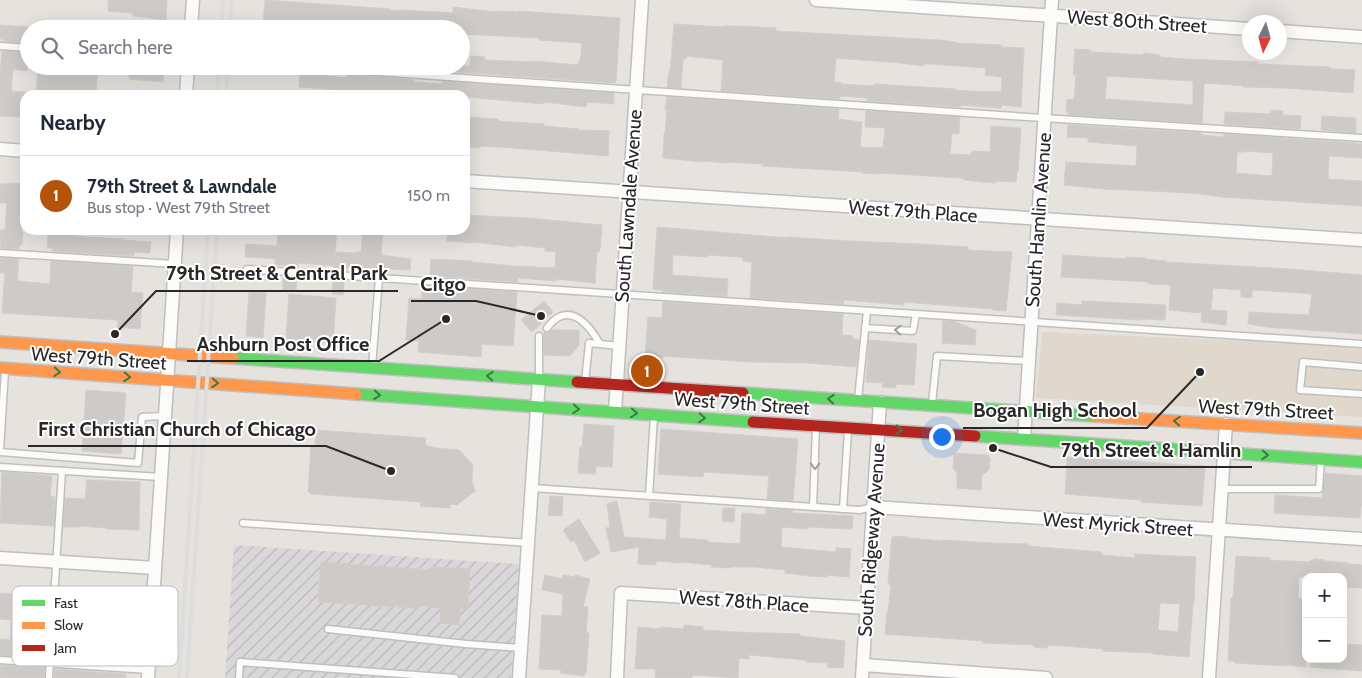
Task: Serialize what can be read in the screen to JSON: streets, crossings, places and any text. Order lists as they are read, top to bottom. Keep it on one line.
{"streets":{"main road":["West 79th Street"],"street":["West 80th Street","South Lawndale Avenue","West 79th Place","South Hamlin Avenue","West Myrick Street","South Ridgeway Avenue","West 78th Place"]},"crossings":[["West 80th Street","South Hamlin Avenue"],["South Lawndale Avenue","West 79th Place"],["South Lawndale Avenue","West 79th Street"],["West 79th Place","South Hamlin Avenue"],["South Hamlin Avenue","West 79th Street"],["West 79th Street","South Ridgeway Avenue"],["West Myrick Street","South Ridgeway Avenue"],["South Ridgeway Avenue","West 78th Place"]],"places":["Citgo","Ashburn Post Office","79th Street & Central Park","Bogan High School","79th Street & Hamlin","First Christian Church of Chicago"],"legend":["Fast","Slow","Jam"],"north":"bottom","page":{"search":"Search here","heading":"Nearby","list":[{"mark":"1","name":"79th Street & Lawndale","note":"Bus stop · West 79th Street","value":"150 m"}],"pins":"1","map_buttons":["+","−"]}}
